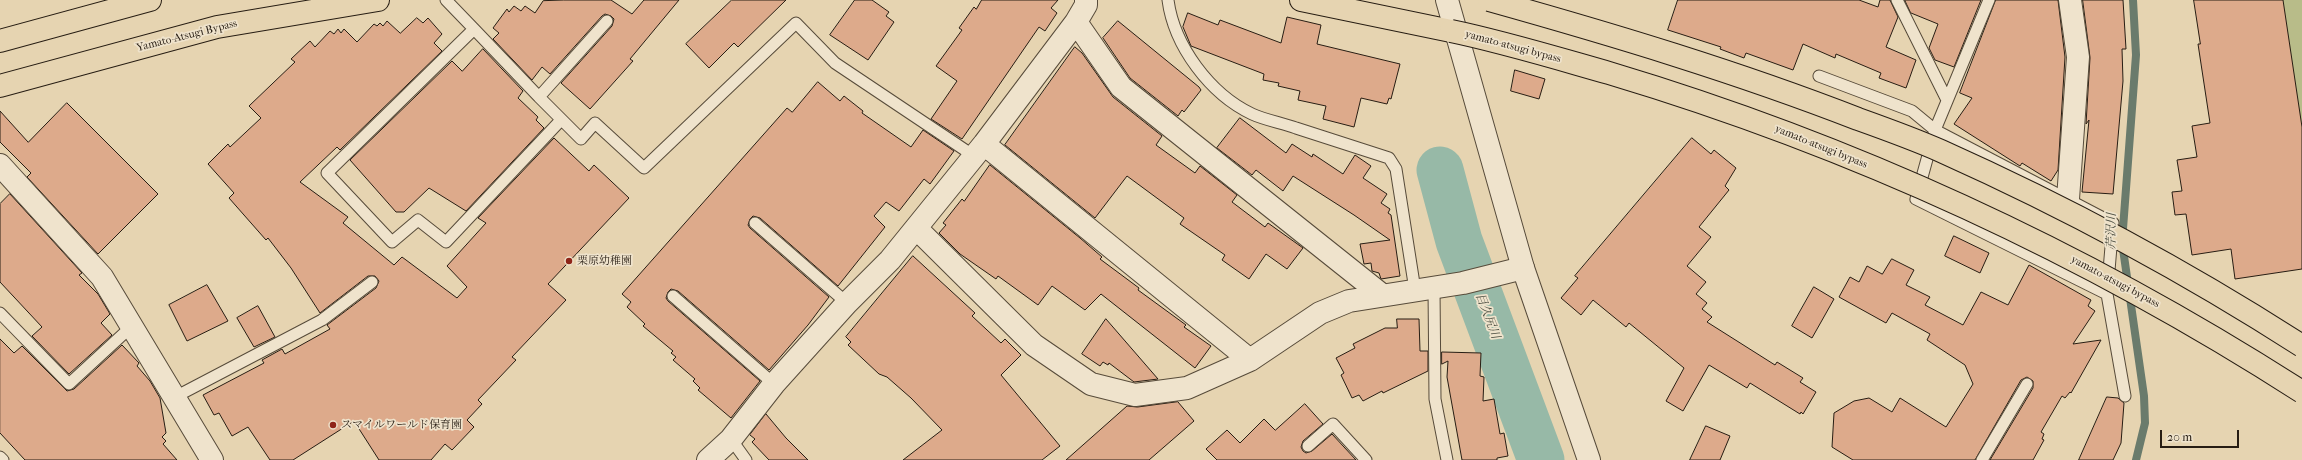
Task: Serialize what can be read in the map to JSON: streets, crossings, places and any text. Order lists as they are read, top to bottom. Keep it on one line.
{"streets":{"highway":["Yamato-Atsugi Bypass","yamato-atsugi bypass"]},"water":["芹沢川","目久尻川"],"places":["栗原幼稚園","スマイルワールド保育園"],"scale_bar":"20 m"}
